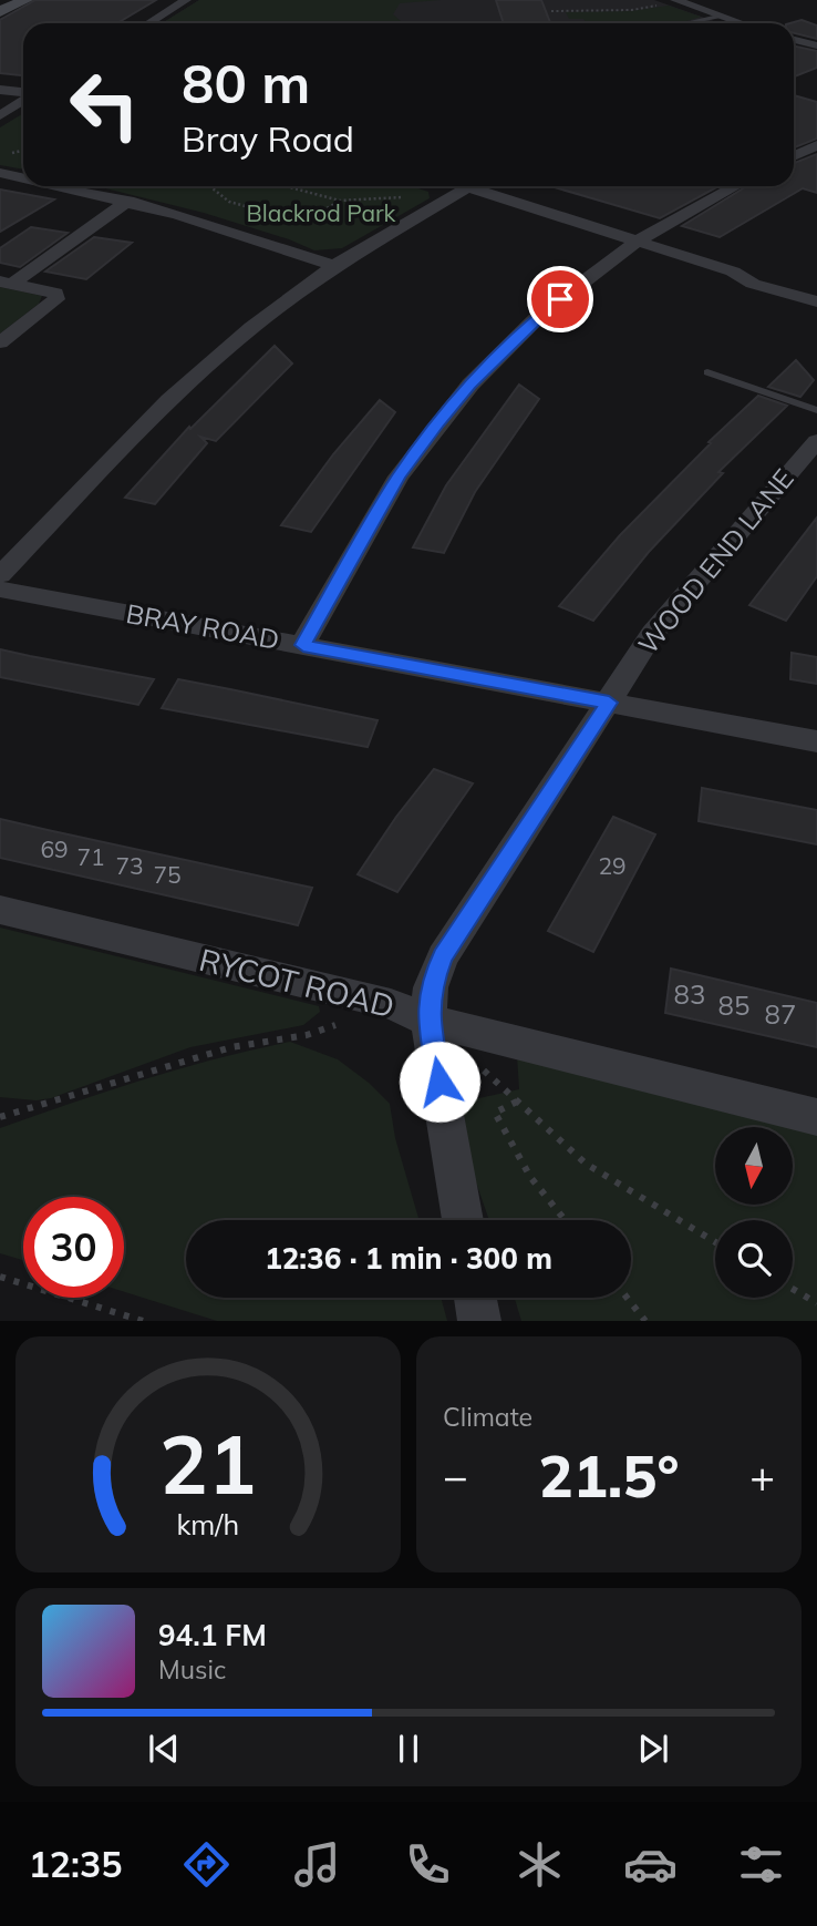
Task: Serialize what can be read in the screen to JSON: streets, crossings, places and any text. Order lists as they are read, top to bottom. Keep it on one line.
{"streets":{"street":["WOOD END LANE","BRAY ROAD","RYCOT ROAD"]},"crossings":[["WOOD END LANE","BRAY ROAD"],["WOOD END LANE","RYCOT ROAD"]],"parks":["Blackrod Park"],"house_numbers":["69","71","73","29","75","83","85","87"],"north":"bottom","page":{"turn":["80 m","Bray Road"],"limit":"30","trip":"12:36 · 1 min · 300 m","tile":"Climate","heat":["−","21.5°","+"],"song":["94.1 FM","Music"],"tabs":"12:35","gauge":["21","km/h"]}}
